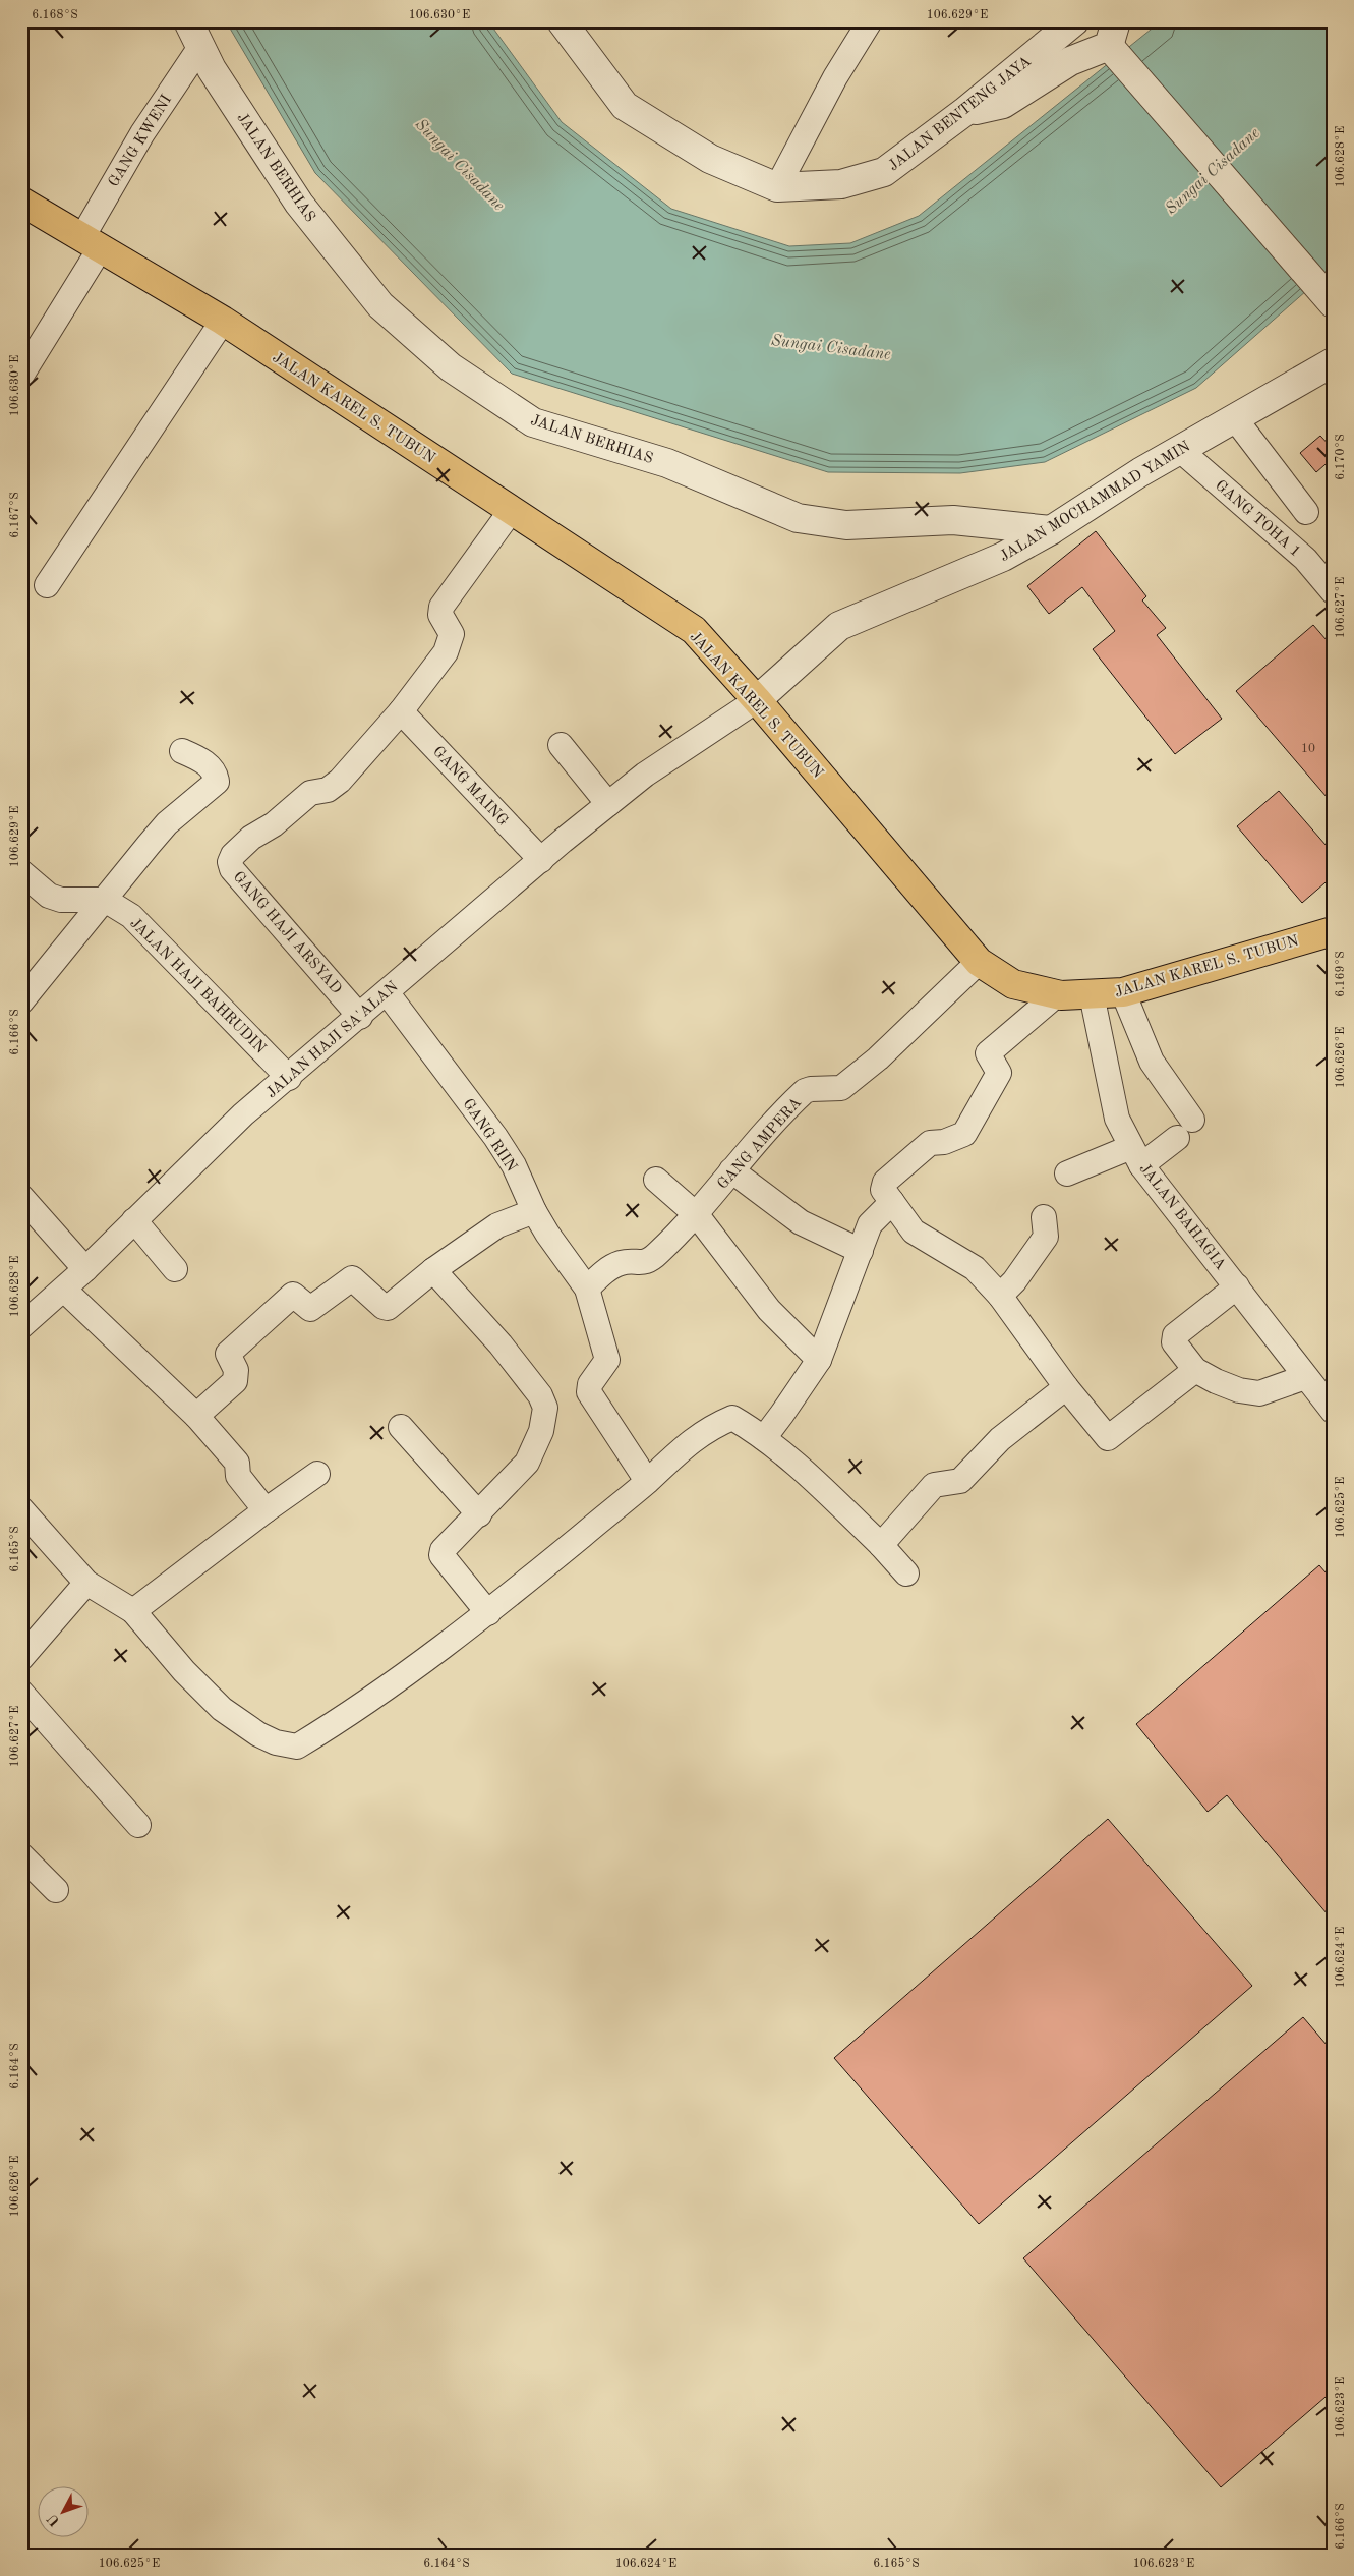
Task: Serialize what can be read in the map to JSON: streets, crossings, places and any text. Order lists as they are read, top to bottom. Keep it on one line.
{"streets":{"highway":["JALAN KAREL S. TUBUN"],"street":["JALAN BENTENG JAYA","GANG KWENI","JALAN BERHIAS","JALAN MOCHAMMAD YAMIN","GANG TOHA 1","GANG MAING","GANG HAJI ARSYAD","JALAN HAJI BAHRUDIN","JALAN HAJI SA'ALAN","GANG RIIN","GANG AMPERA","JALAN BAHAGIA"]},"crossings":[["GANG KWENI","JALAN BERHIAS"],["GANG KWENI","JALAN KAREL S. TUBUN"],["JALAN BERHIAS","JALAN MOCHAMMAD YAMIN"],["JALAN KAREL S. TUBUN","JALAN MOCHAMMAD YAMIN"],["JALAN KAREL S. TUBUN","JALAN HAJI SA'ALAN"],["JALAN KAREL S. TUBUN","GANG AMPERA"],["JALAN KAREL S. TUBUN","JALAN BAHAGIA"],["JALAN MOCHAMMAD YAMIN","GANG TOHA 1"],["JALAN MOCHAMMAD YAMIN","JALAN HAJI SA'ALAN"],["GANG MAING","GANG HAJI ARSYAD"],["GANG MAING","JALAN HAJI SA'ALAN"],["GANG HAJI ARSYAD","JALAN HAJI SA'ALAN"],["JALAN HAJI BAHRUDIN","JALAN HAJI SA'ALAN"],["JALAN HAJI SA'ALAN","GANG RIIN"],["GANG RIIN","GANG AMPERA"]],"water":["Sungai Cisadane"],"house_numbers":["10"],"north":"bottom left","coordinates":["6.168°S","106.630°E","106.629°E","106.628°E","6.170°S","6.167°S","106.627°E","6.169°S","6.166°S","106.626°E","106.625°E","6.165°S","106.624°E","6.164°S","106.623°E"]}
